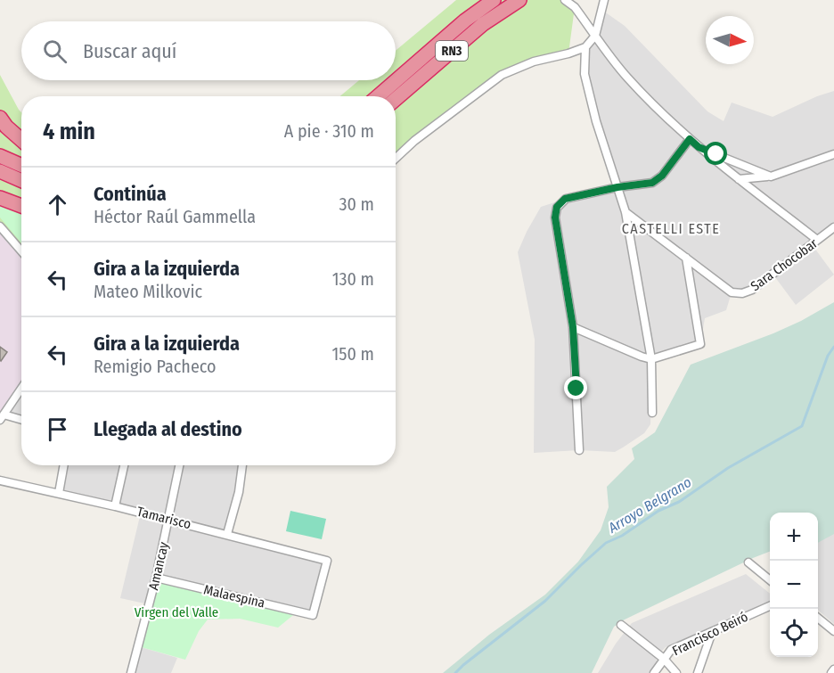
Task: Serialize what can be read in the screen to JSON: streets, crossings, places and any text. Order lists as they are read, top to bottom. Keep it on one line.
{"streets":{"highway":["RN3"],"street":["Sara Chocobar","Tamarisco","Amancay","Malaespina","Francisco Beiró"]},"crossings":[["Tamarisco","Amancay"],["Tamarisco","Malaespina"],["Amancay","Malaespina"]],"districts":["CASTELLI ESTE"],"water":["Arroyo Belgrano"],"parks":["Virgen del Valle"],"north":"right","page":{"search":"Buscar aquí","heading":["4 min","A pie · 310 m"],"list":[["Continúa","Héctor Raúl Gammella","30 m"],["Gira a la izquierda","Mateo Milkovic","130 m"],["Gira a la izquierda","Remigio Pacheco","150 m"],"Llegada al destino"],"map_buttons":["+","−"]}}
